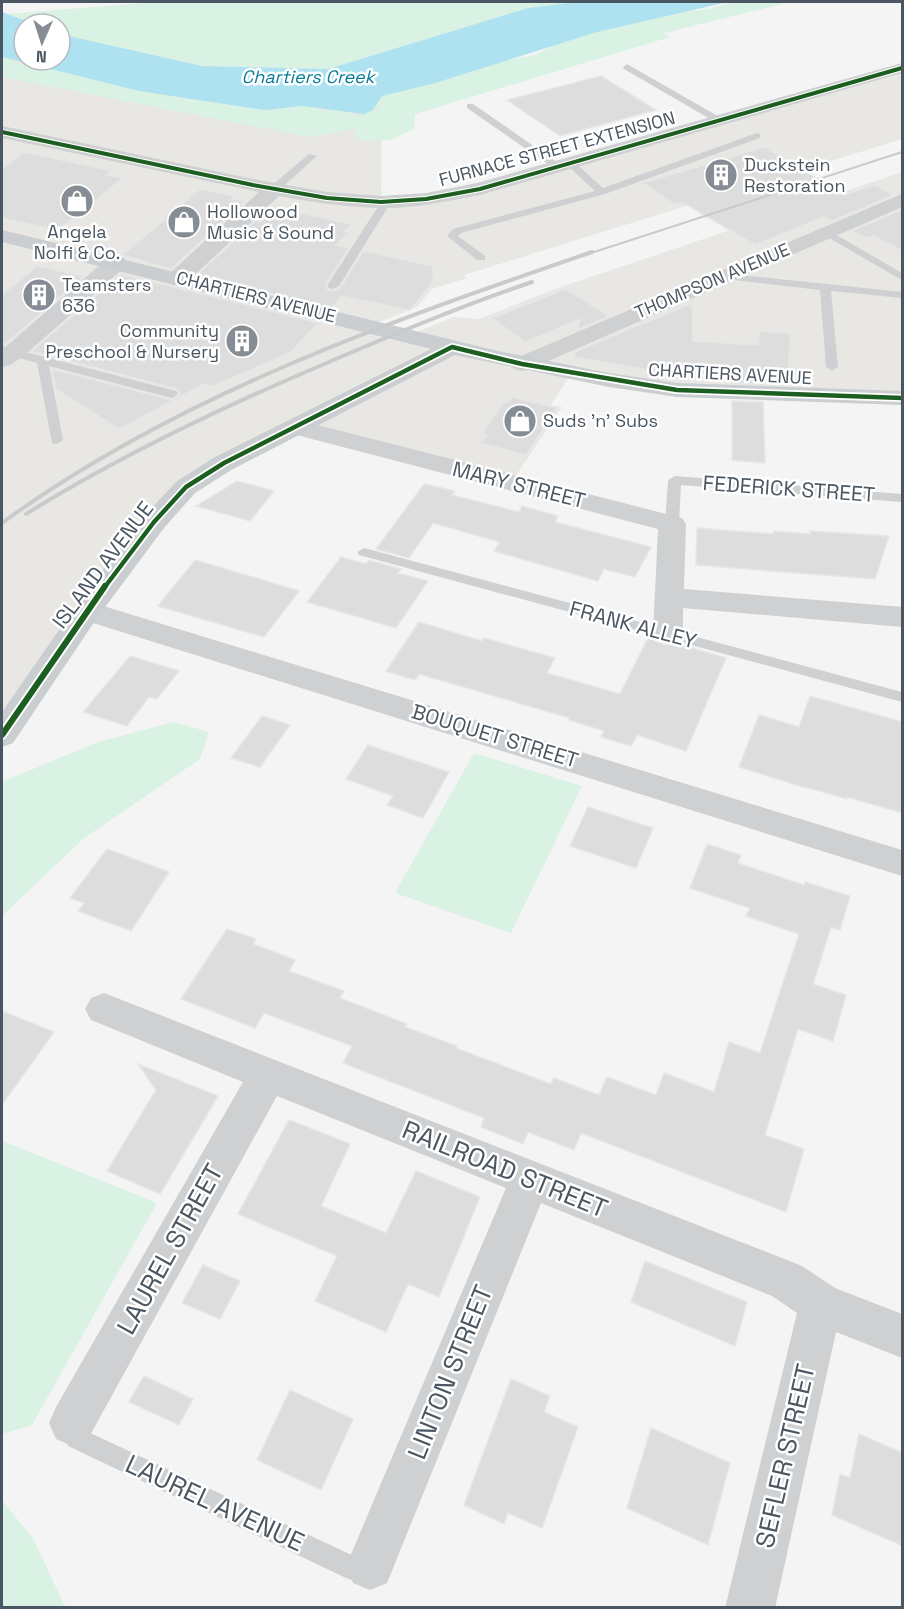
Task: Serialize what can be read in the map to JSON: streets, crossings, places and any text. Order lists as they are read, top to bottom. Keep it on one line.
{"streets":{"main road":["CHARTIERS AVENUE","ISLAND AVENUE"],"street":["FURNACE STREET EXTENSION","THOMPSON AVENUE","MARY STREET","BOUQUET STREET","RAILROAD STREET","LAUREL STREET","LINTON STREET","SEFLER STREET"],"lane":["FEDERICK STREET","FRANK ALLEY","LAUREL AVENUE"]},"crossings":[["THOMPSON AVENUE","CHARTIERS AVENUE"],["CHARTIERS AVENUE","ISLAND AVENUE"],["MARY STREET","FEDERICK STREET"],["MARY STREET","ISLAND AVENUE"],["ISLAND AVENUE","BOUQUET STREET"],["RAILROAD STREET","LAUREL STREET"],["RAILROAD STREET","LINTON STREET"],["RAILROAD STREET","SEFLER STREET"],["LAUREL STREET","LAUREL AVENUE"],["LINTON STREET","LAUREL AVENUE"]],"water":["Chartiers Creek"],"places":{"building":["Duckstein Restoration","Teamsters 636","Community Preschool & Nursery"],"shop":["Angela Nolfi & Co.","Hollowood Music & Sound","Suds 'n' Subs"]},"north":"bottom"}
